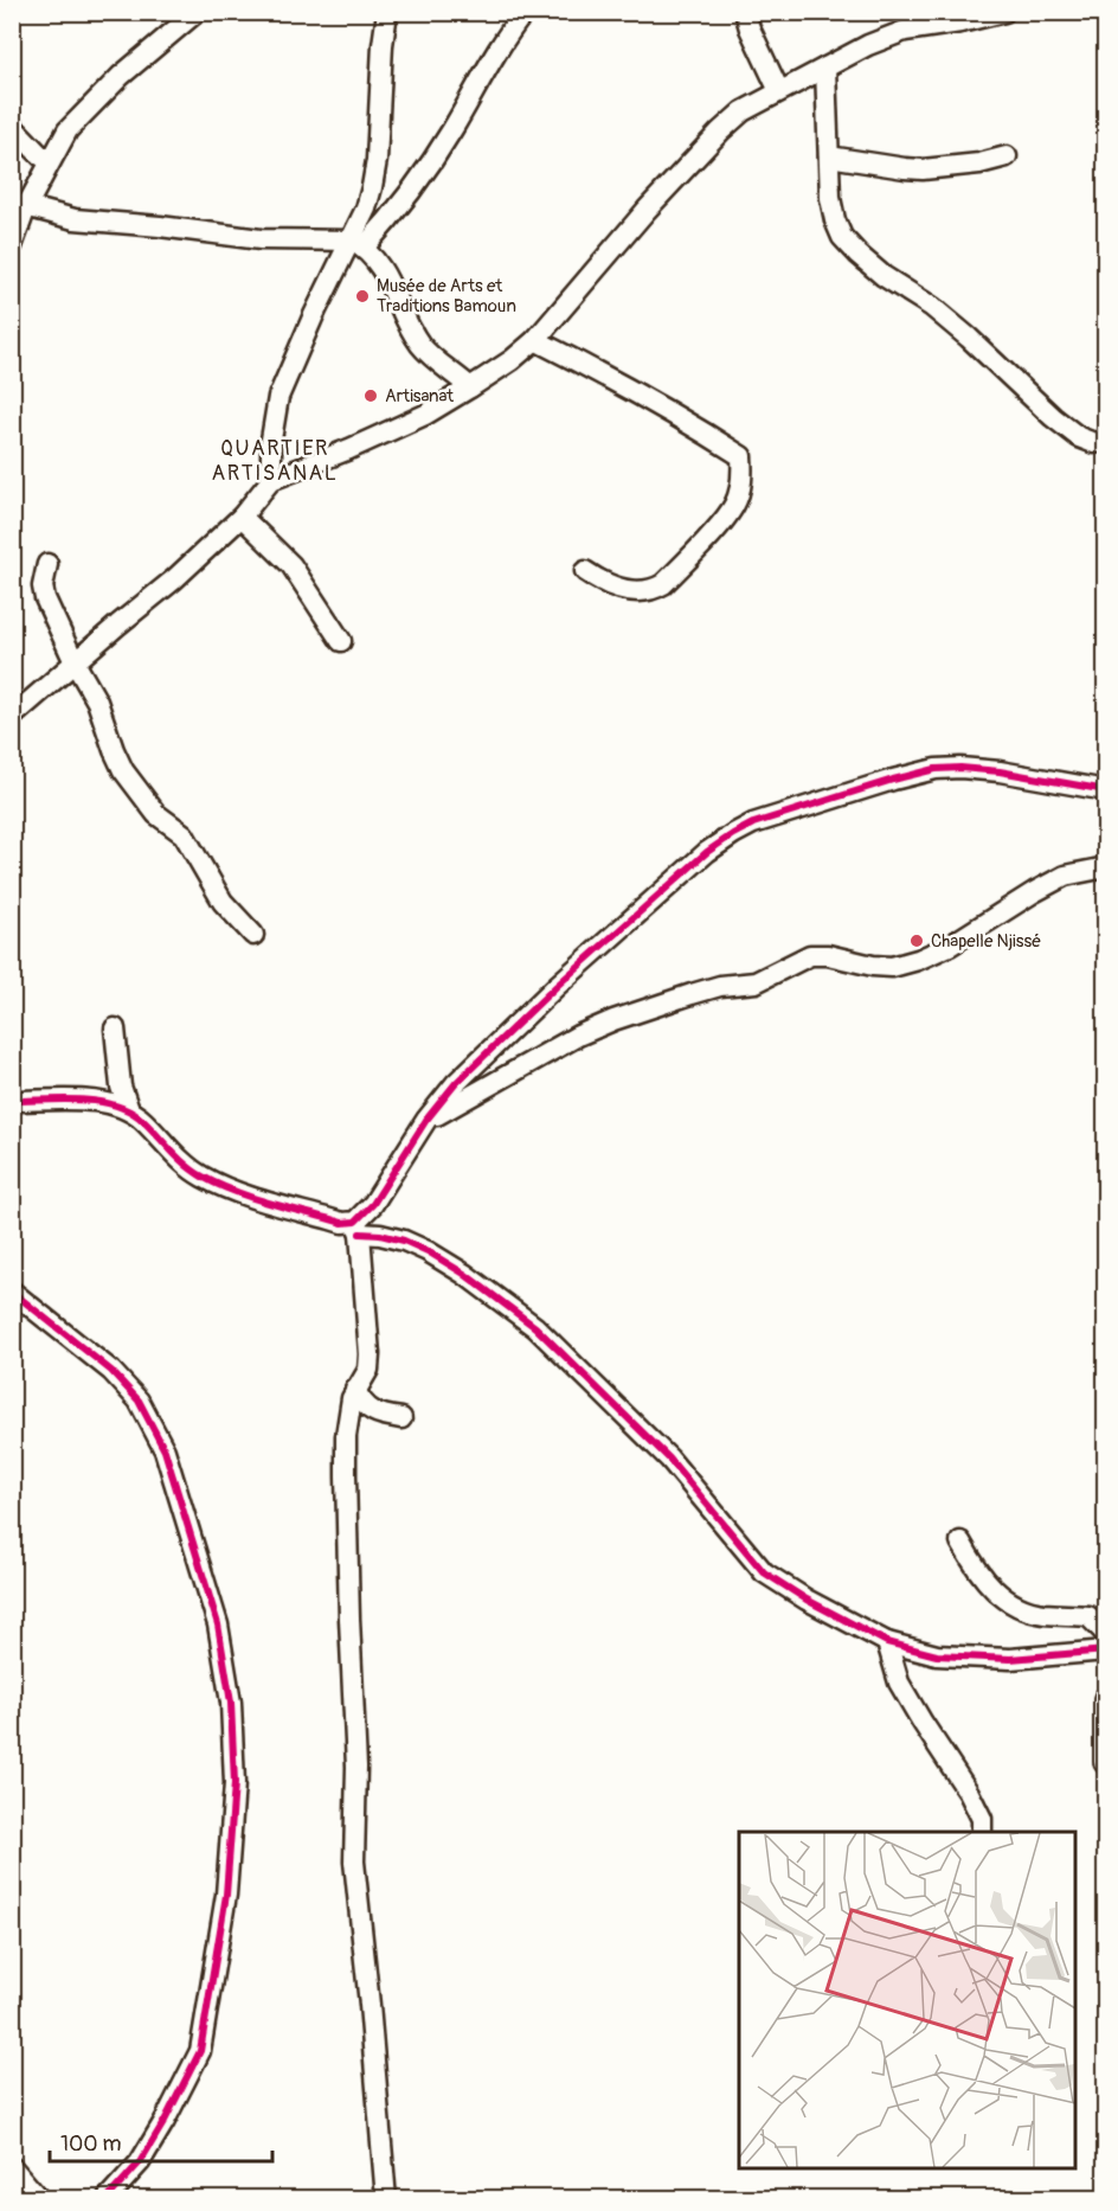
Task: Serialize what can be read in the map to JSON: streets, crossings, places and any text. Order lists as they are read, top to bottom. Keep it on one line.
{"districts":["QUARTIER ARTISANAL"],"places":["Musée de Arts et Traditions Bamoun","Artisanat","Chapelle Njissé"],"scale_bar":"100 m"}
